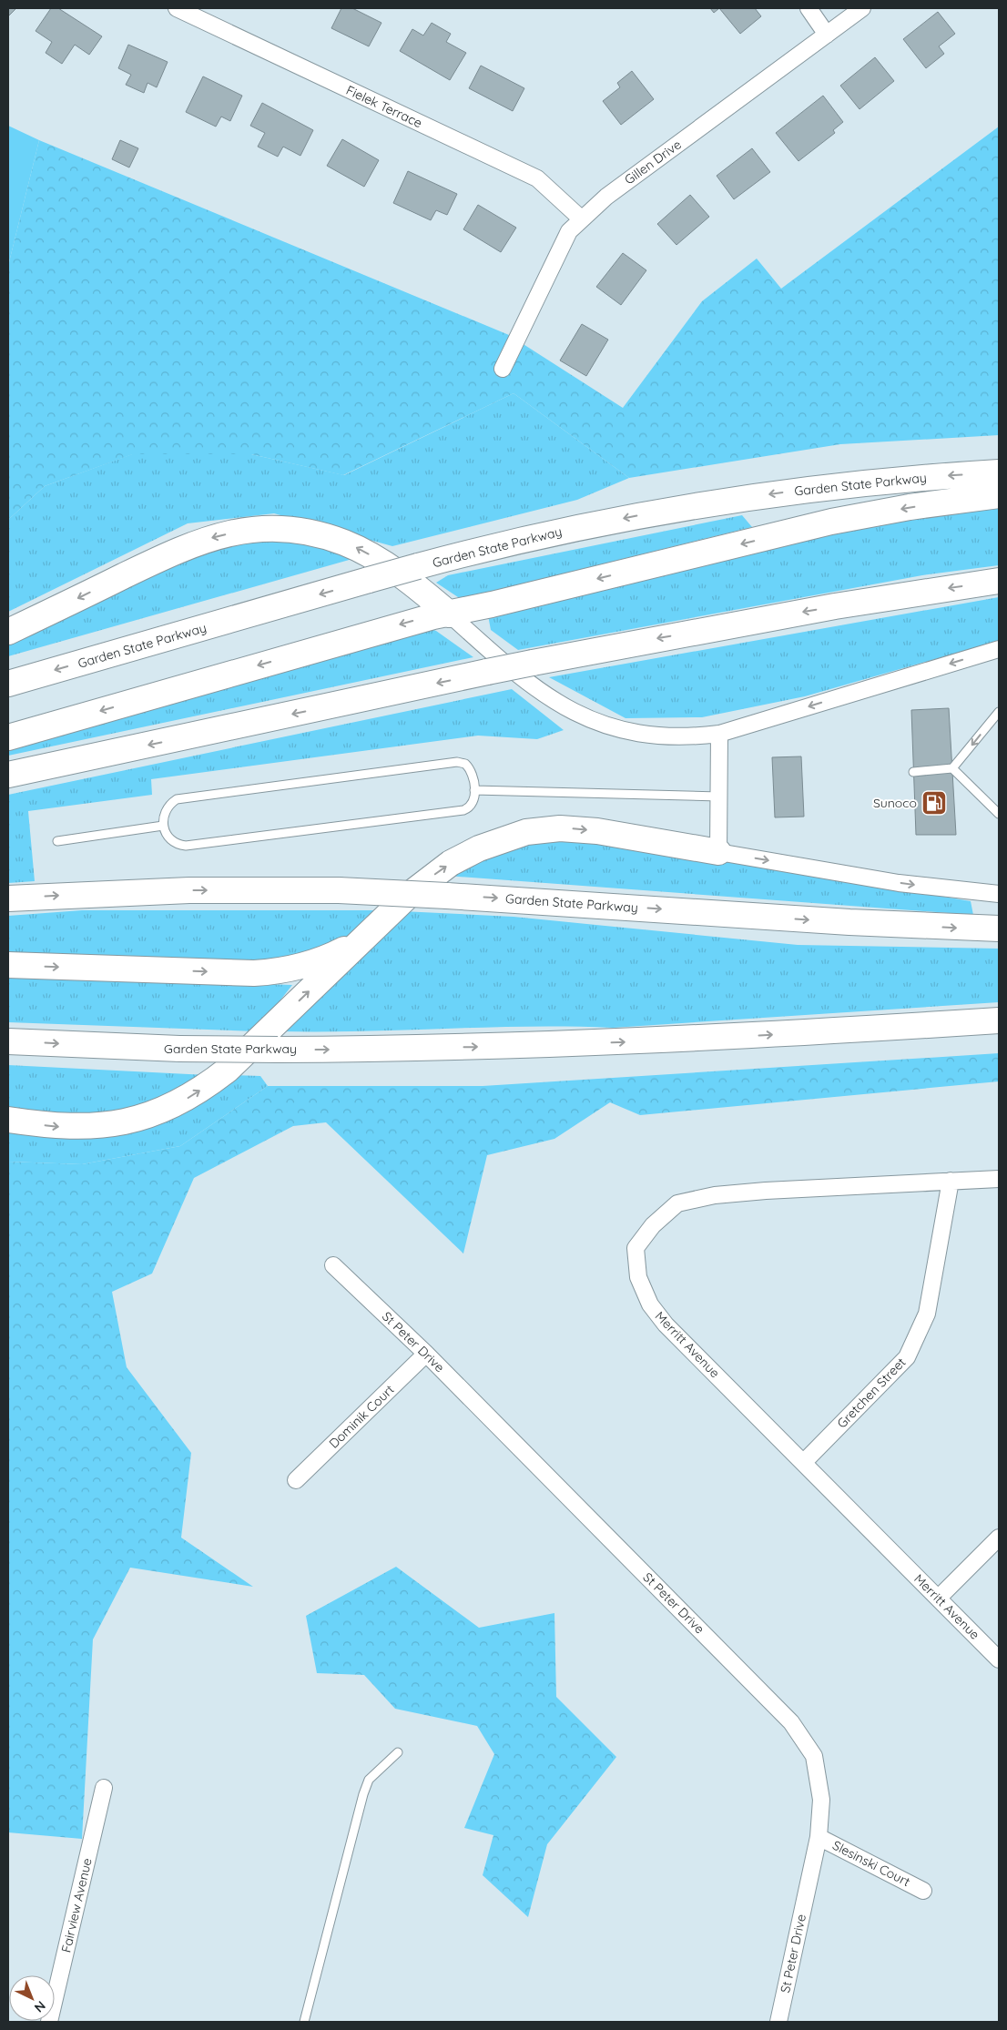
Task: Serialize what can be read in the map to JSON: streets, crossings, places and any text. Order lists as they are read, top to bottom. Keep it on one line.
{"streets":{"highway":["Garden State Parkway"],"street":["Fielek Terrace","Gillen Drive","St Peter Drive","Merritt Avenue","Gretchen Street","Dominik Court","Slesinski Court","Fairview Avenue"]},"crossings":[["Fielek Terrace","Gillen Drive"],["St Peter Drive","Dominik Court"],["St Peter Drive","Slesinski Court"],["Merritt Avenue","Gretchen Street"]],"places":{"fuel station":["Sunoco"]},"north":"bottom right"}
